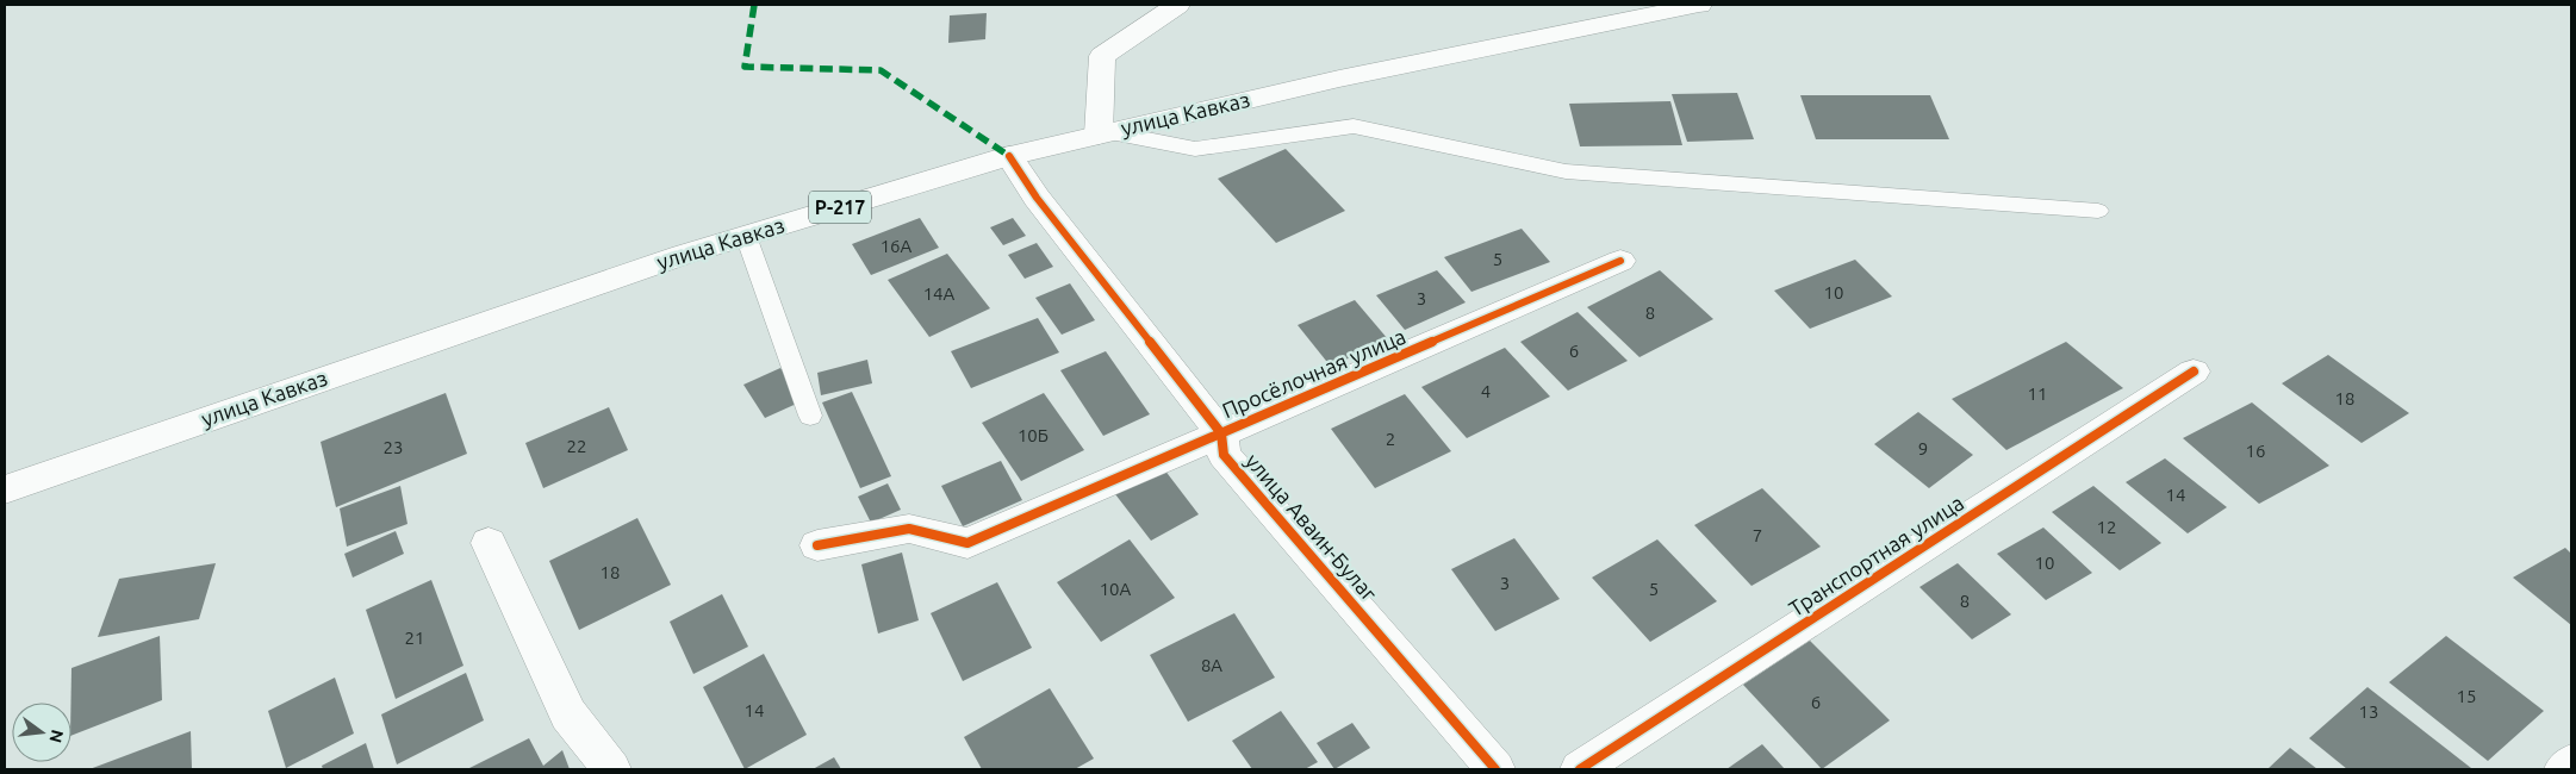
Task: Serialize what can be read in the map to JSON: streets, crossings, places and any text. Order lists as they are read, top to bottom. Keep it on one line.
{"streets":{"main road":["улица Кавказ","Р-217","Просёлочная улица","улица Аваин-Булаг","Транспортная улица"]},"crossings":[["улица Кавказ","улица Аваин-Булаг"],["Просёлочная улица","улица Аваин-Булаг"]],"house_numbers":["16А","5","10","14А","3","8","6","4","11","18","10Б","2","22","23","9","16","14","12","7","10","18","3","10А","5","8","21","8А","15","6","14","13"],"north":"right"}
